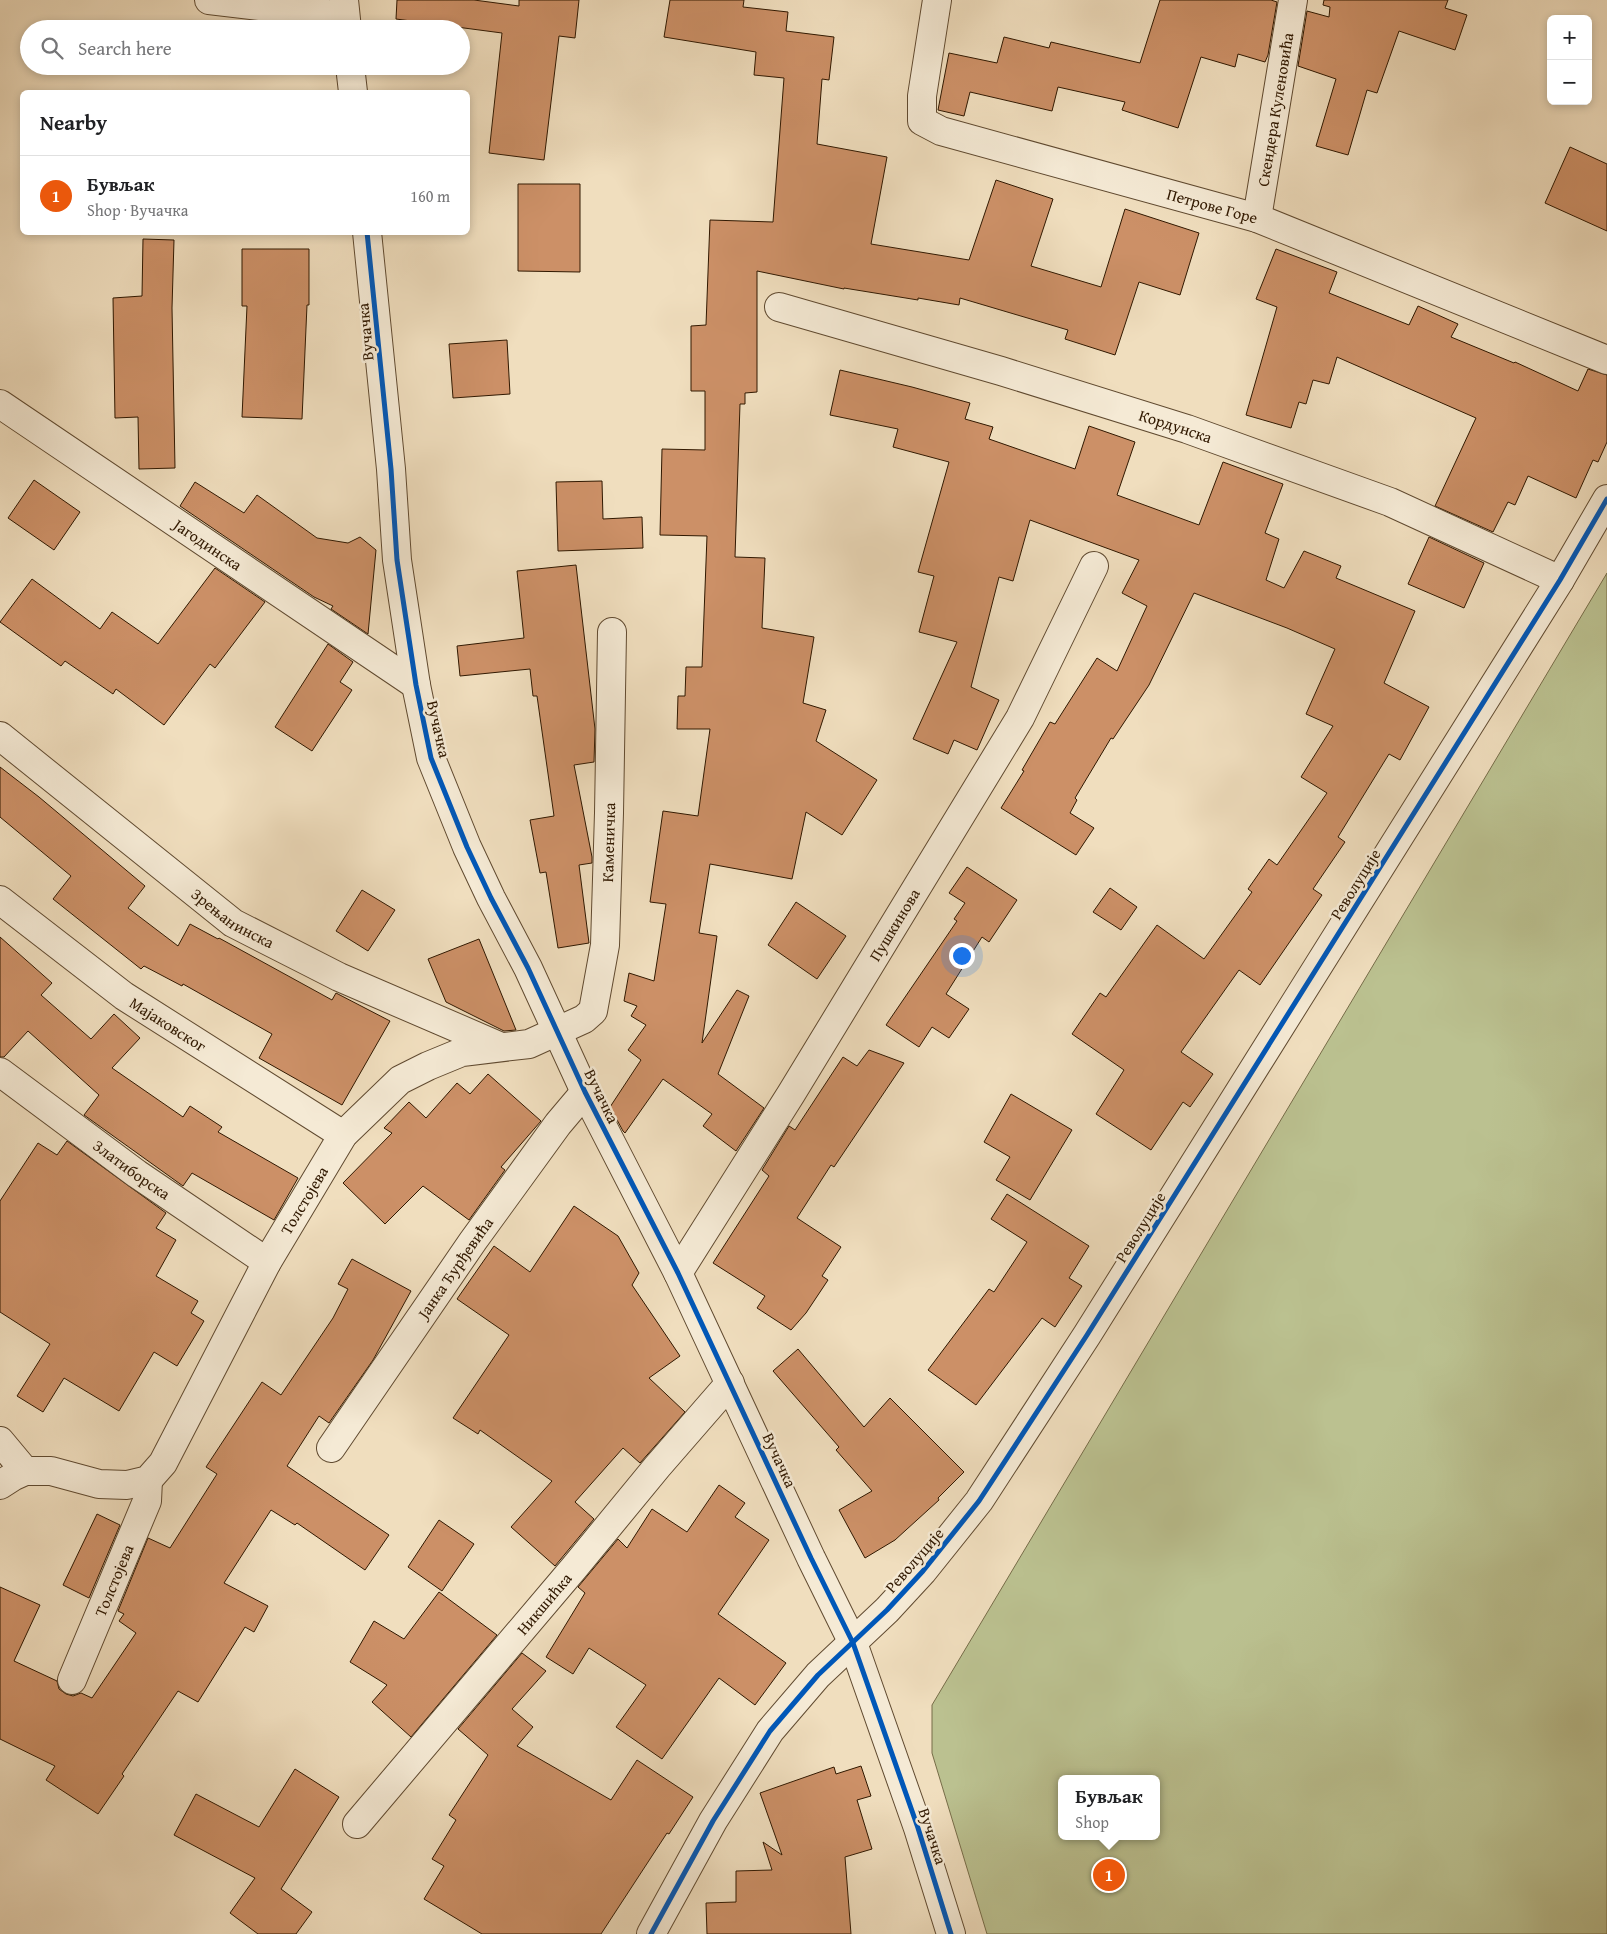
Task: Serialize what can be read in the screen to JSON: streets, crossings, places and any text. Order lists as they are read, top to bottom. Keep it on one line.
{"streets":{"street":["Скендера Куленовића","Петрове Горе","Вучачка","Кордунска","Јагодинска","Каменичка","Револуције","Зрењанинска","Пушкинова","Мајаковског","Златиборска","Толстојева","Јанка Ђурђевића","Никшићка"]},"crossings":[["Скендера Куленовића","Петрове Горе"],["Вучачка","Јагодинска"],["Вучачка","Каменичка"],["Вучачка","Револуције"],["Вучачка","Пушкинова"],["Вучачка","Толстојева"],["Вучачка","Јанка Ђурђевића"],["Вучачка","Никшићка"],["Кордунска","Револуције"],["Каменичка","Толстојева"],["Зрењанинска","Толстојева"],["Мајаковског","Толстојева"],["Златиборска","Толстојева"]],"page":{"map_buttons":["+","−"],"search":"Search here","heading":"Nearby","list":[{"mark":"1","name":"Бувљак","note":"Shop · Вучачка","value":"160 m"}],"popup":["Бувљак","Shop"],"pins":"1"}}
